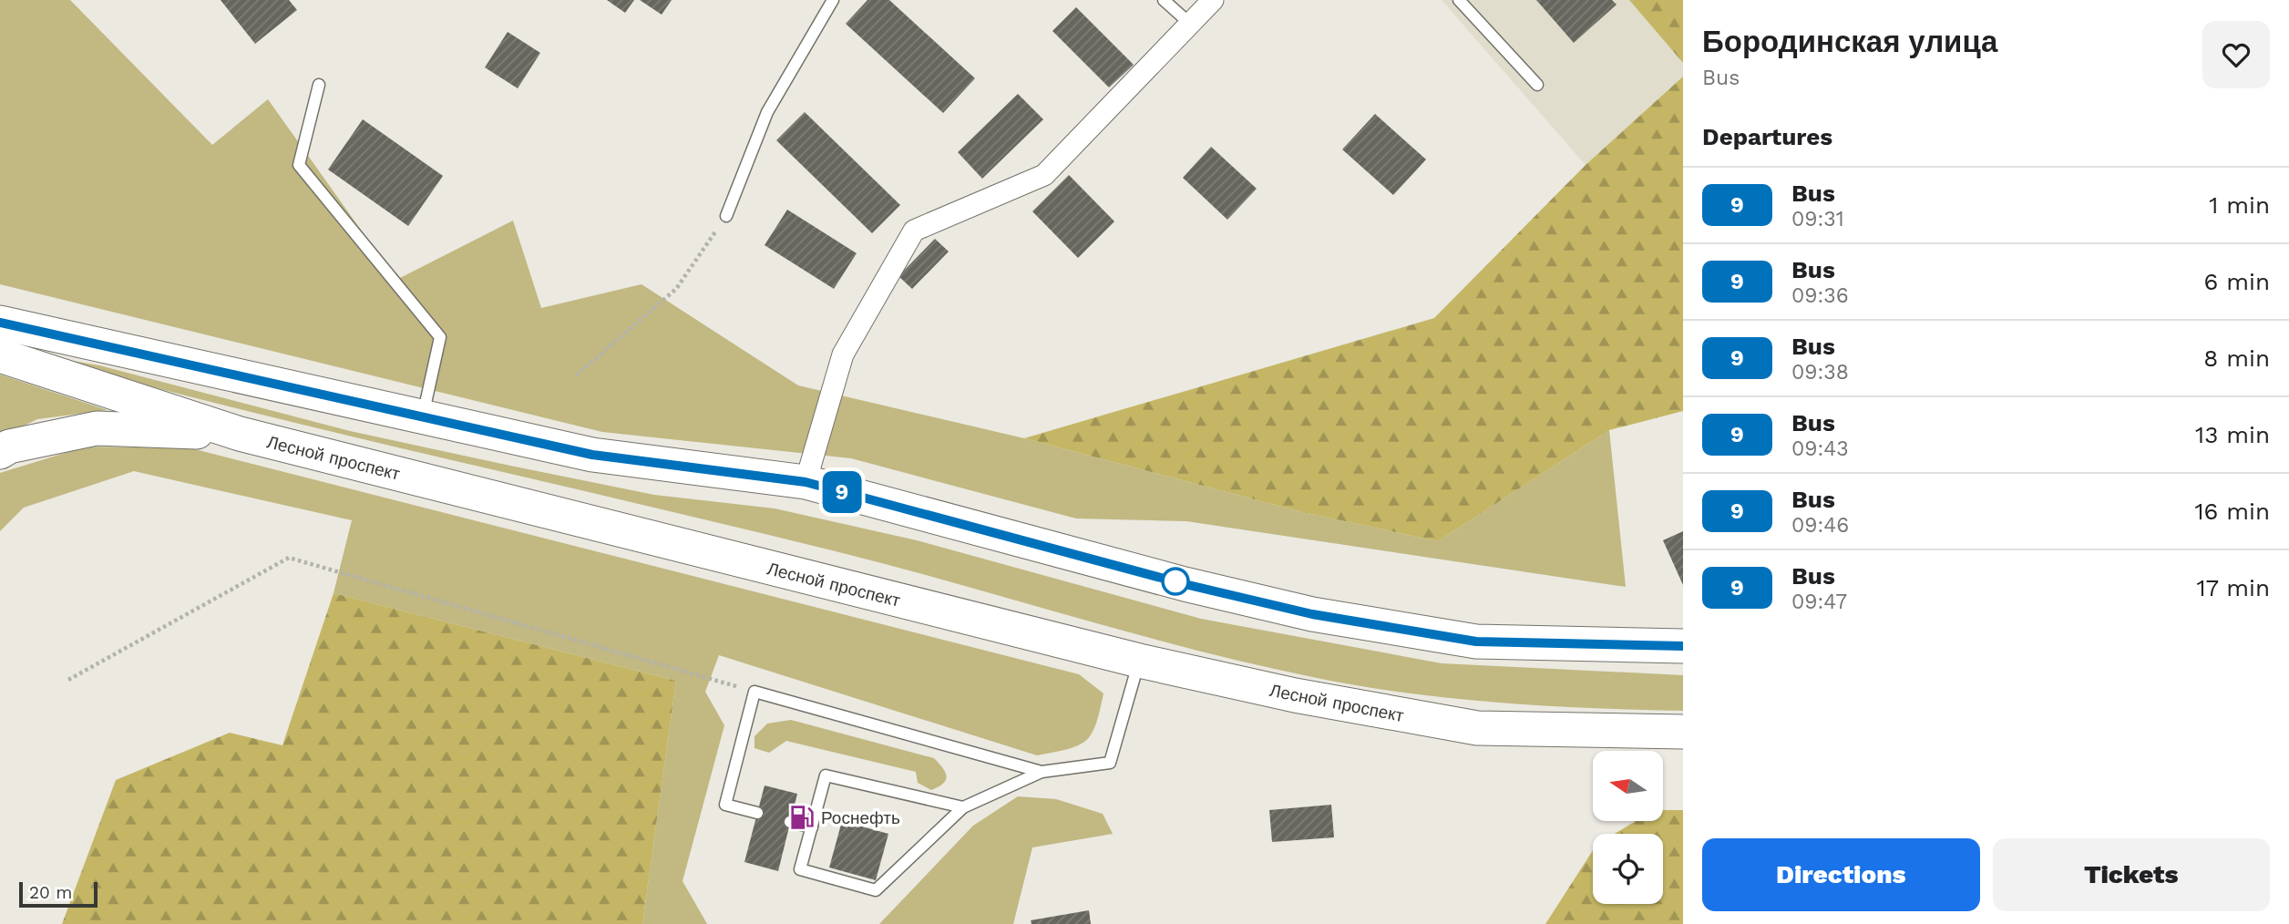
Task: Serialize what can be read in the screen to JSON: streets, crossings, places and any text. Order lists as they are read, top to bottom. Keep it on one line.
{"streets":{"main road":["Лесной проспект"]},"places":{"fuel station":["Роснефть"]},"lines":["bus line 9"],"scale_bar":"20 m","north":"left","page":{"on_map":"9","heading":[["Бородинская улица","Bus"],"Departures"],"list":[{"mark":"9","name":"Bus","note":"09:31","value":"1 min"},{"mark":"9","name":"Bus","note":"09:36","value":"6 min"},{"mark":"9","name":"Bus","note":"09:38","value":"8 min"},{"mark":"9","name":"Bus","note":"09:43","value":"13 min"},{"mark":"9","name":"Bus","note":"09:46","value":"16 min"},{"mark":"9","name":"Bus","note":"09:47","value":"17 min"}],"buttons":["Directions","Tickets"],"scale":"20 m"}}
